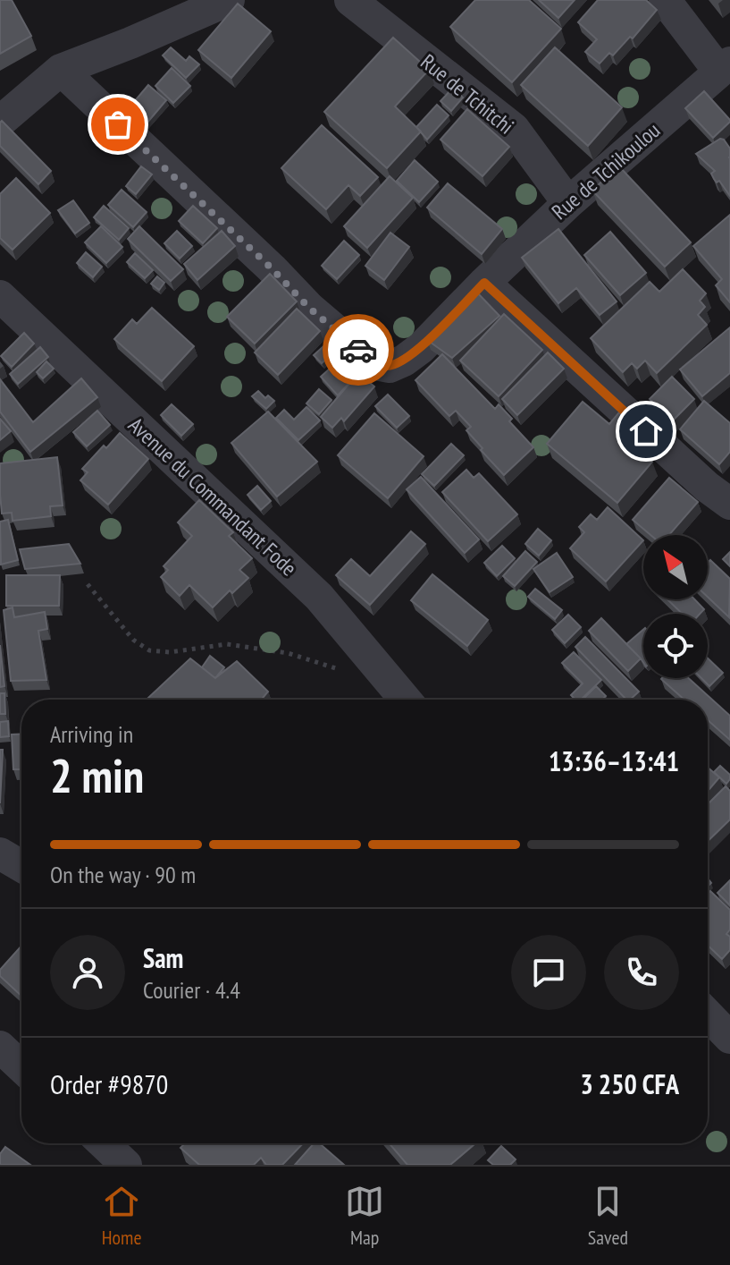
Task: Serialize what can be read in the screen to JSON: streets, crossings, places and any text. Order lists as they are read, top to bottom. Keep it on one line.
{"streets":{"street":["Rue de Tchitchi","Rue de Tchikoulou","Avenue du Commandant Fode"]},"crossings":[["Rue de Tchitchi","Rue de Tchikoulou"]],"north":"top left","page":{"heading":["2 min","Arriving in","13:36–13:41"],"panel":["Sam","Courier · 4.4","Order #9870","3 250 CFA"],"bar":"On the way · 90 m","tabs":["Home","Map","Saved"]}}
